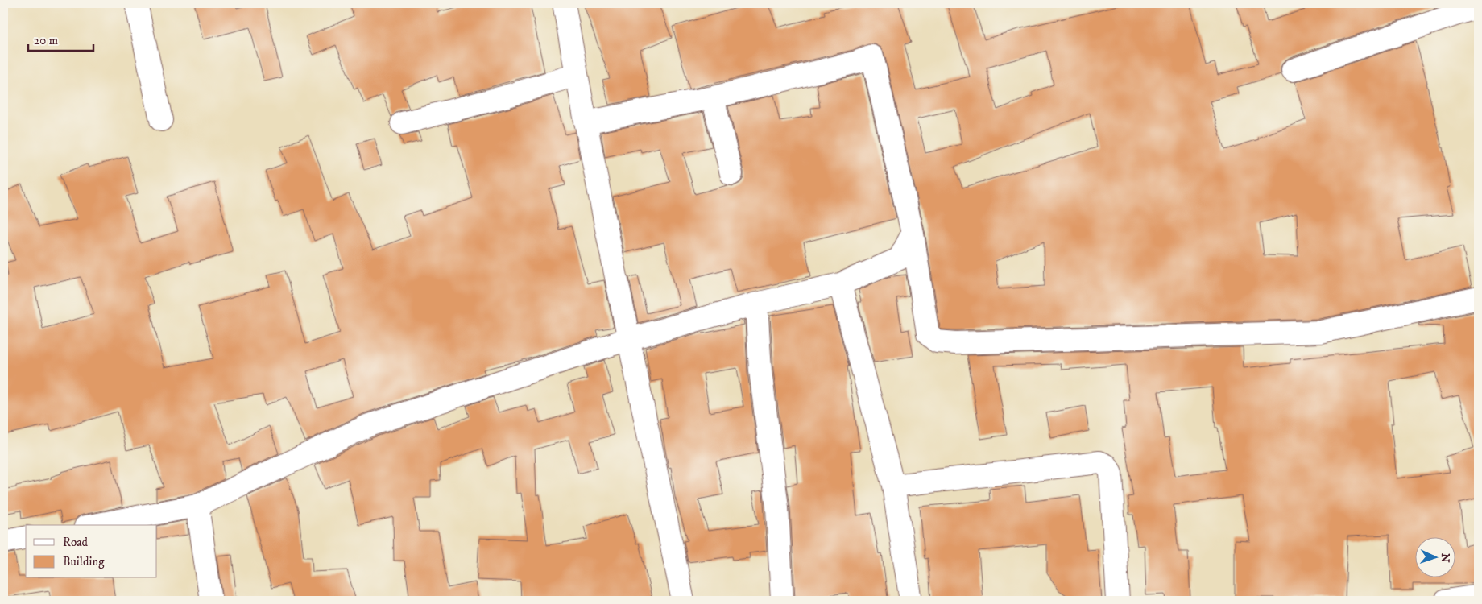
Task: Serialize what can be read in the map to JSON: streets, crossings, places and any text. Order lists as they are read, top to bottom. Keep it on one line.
{"legend":["Road","Building"],"scale_bar":"20 m","north":"right"}
